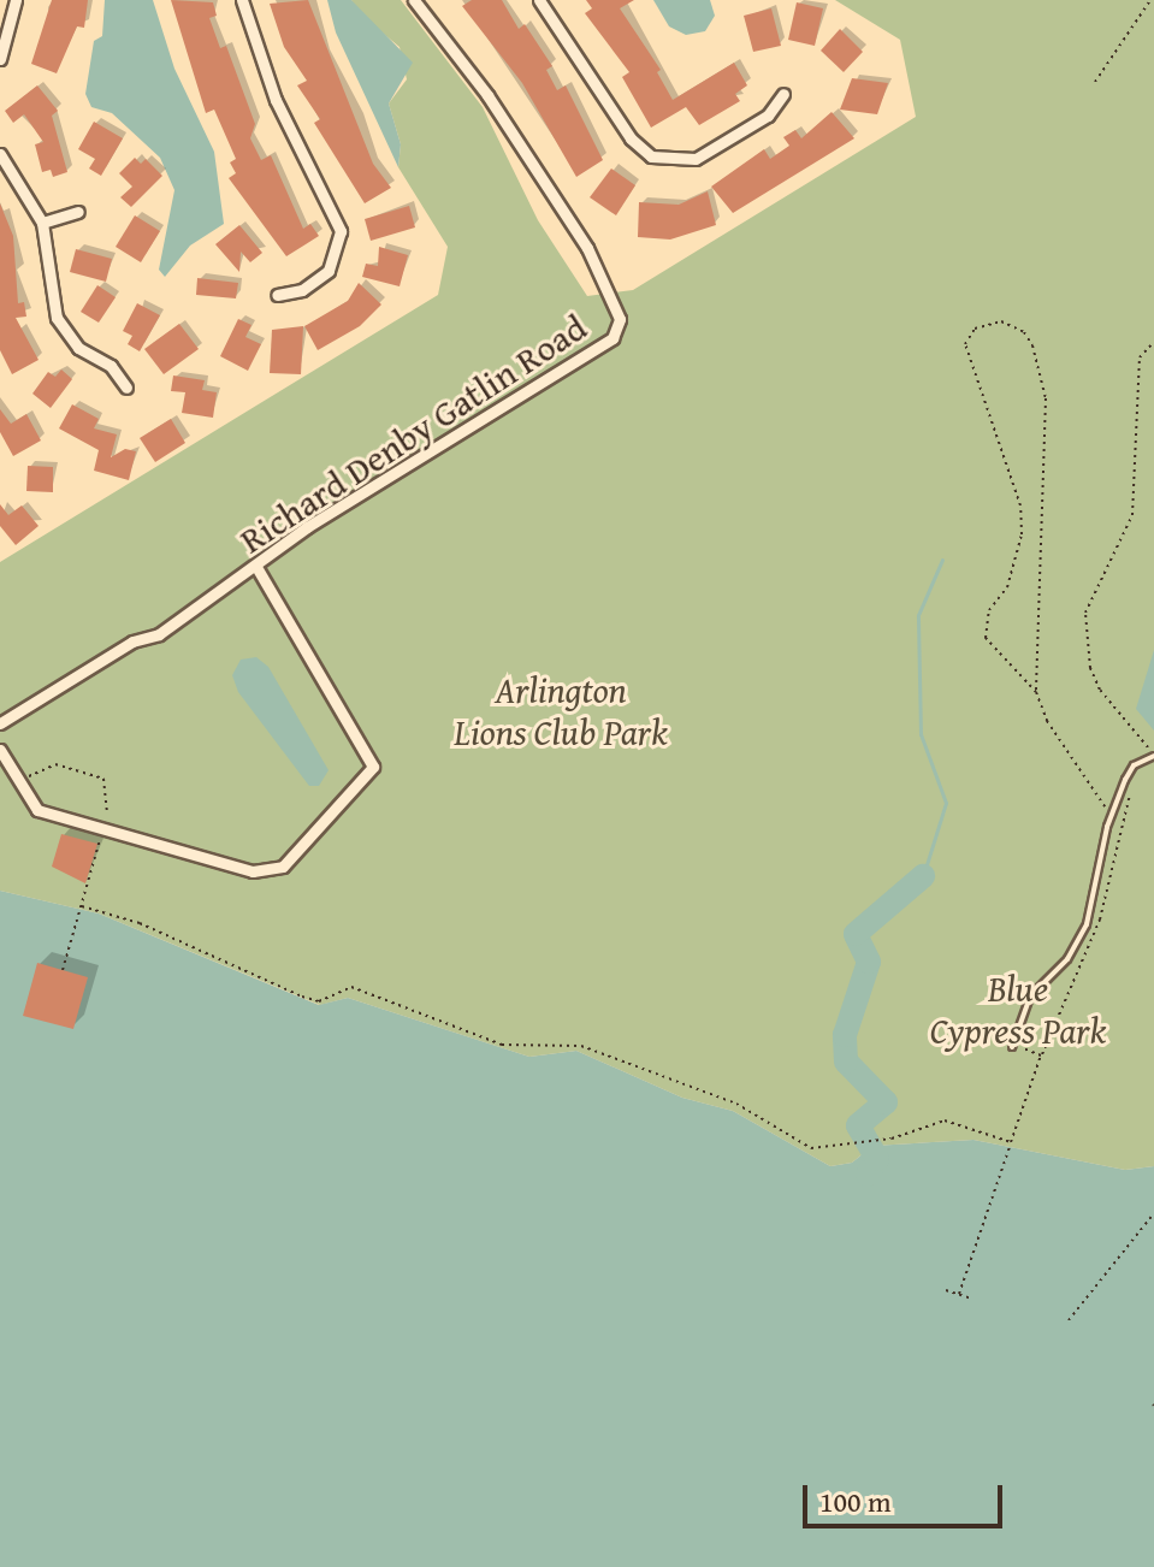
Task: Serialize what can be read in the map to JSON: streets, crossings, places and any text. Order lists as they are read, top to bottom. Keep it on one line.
{"streets":{"street":["Richard Denby Gatlin Road"]},"parks":["Arlington Lions Club Park","Blue Cypress Park"],"scale_bar":"100 m"}
